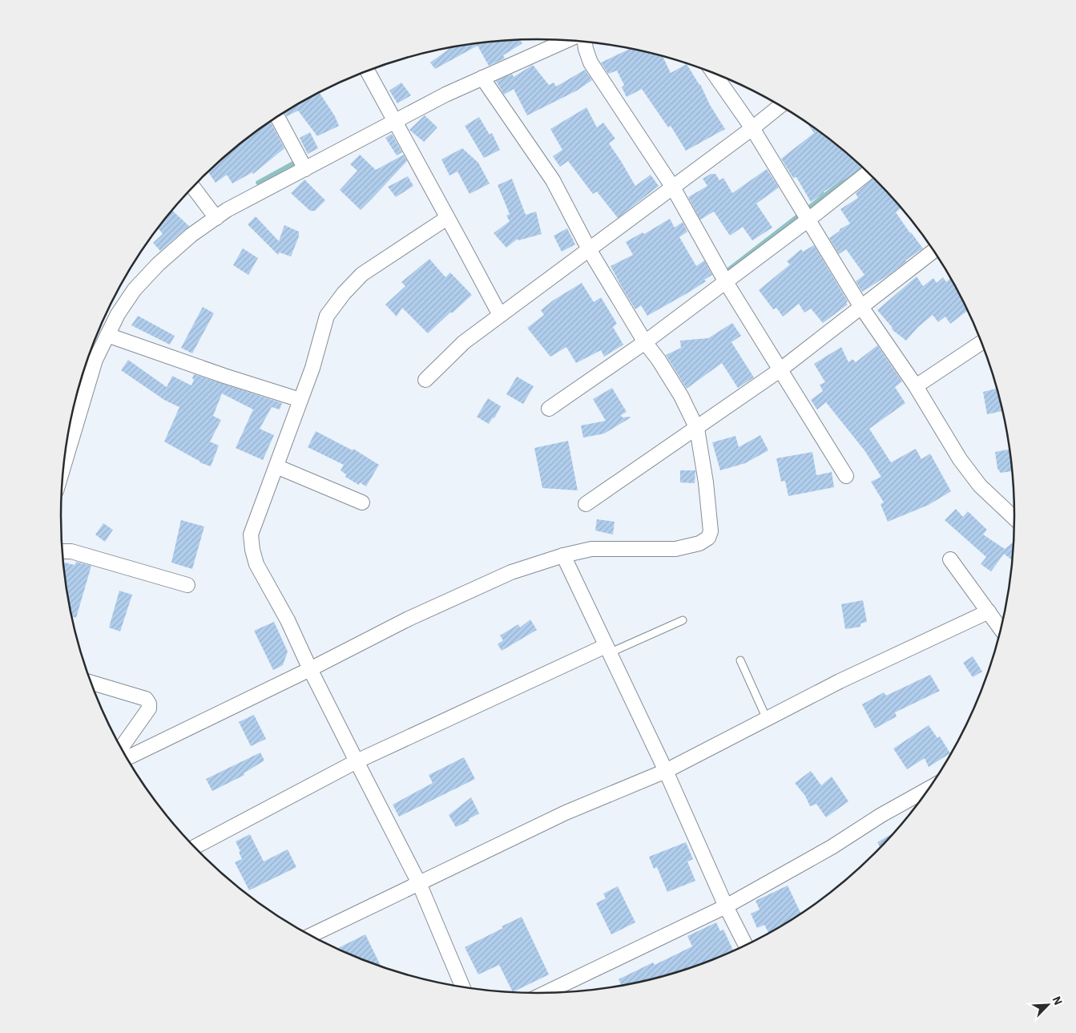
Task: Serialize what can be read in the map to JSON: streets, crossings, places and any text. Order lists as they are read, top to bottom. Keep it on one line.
{"north":"top right"}
